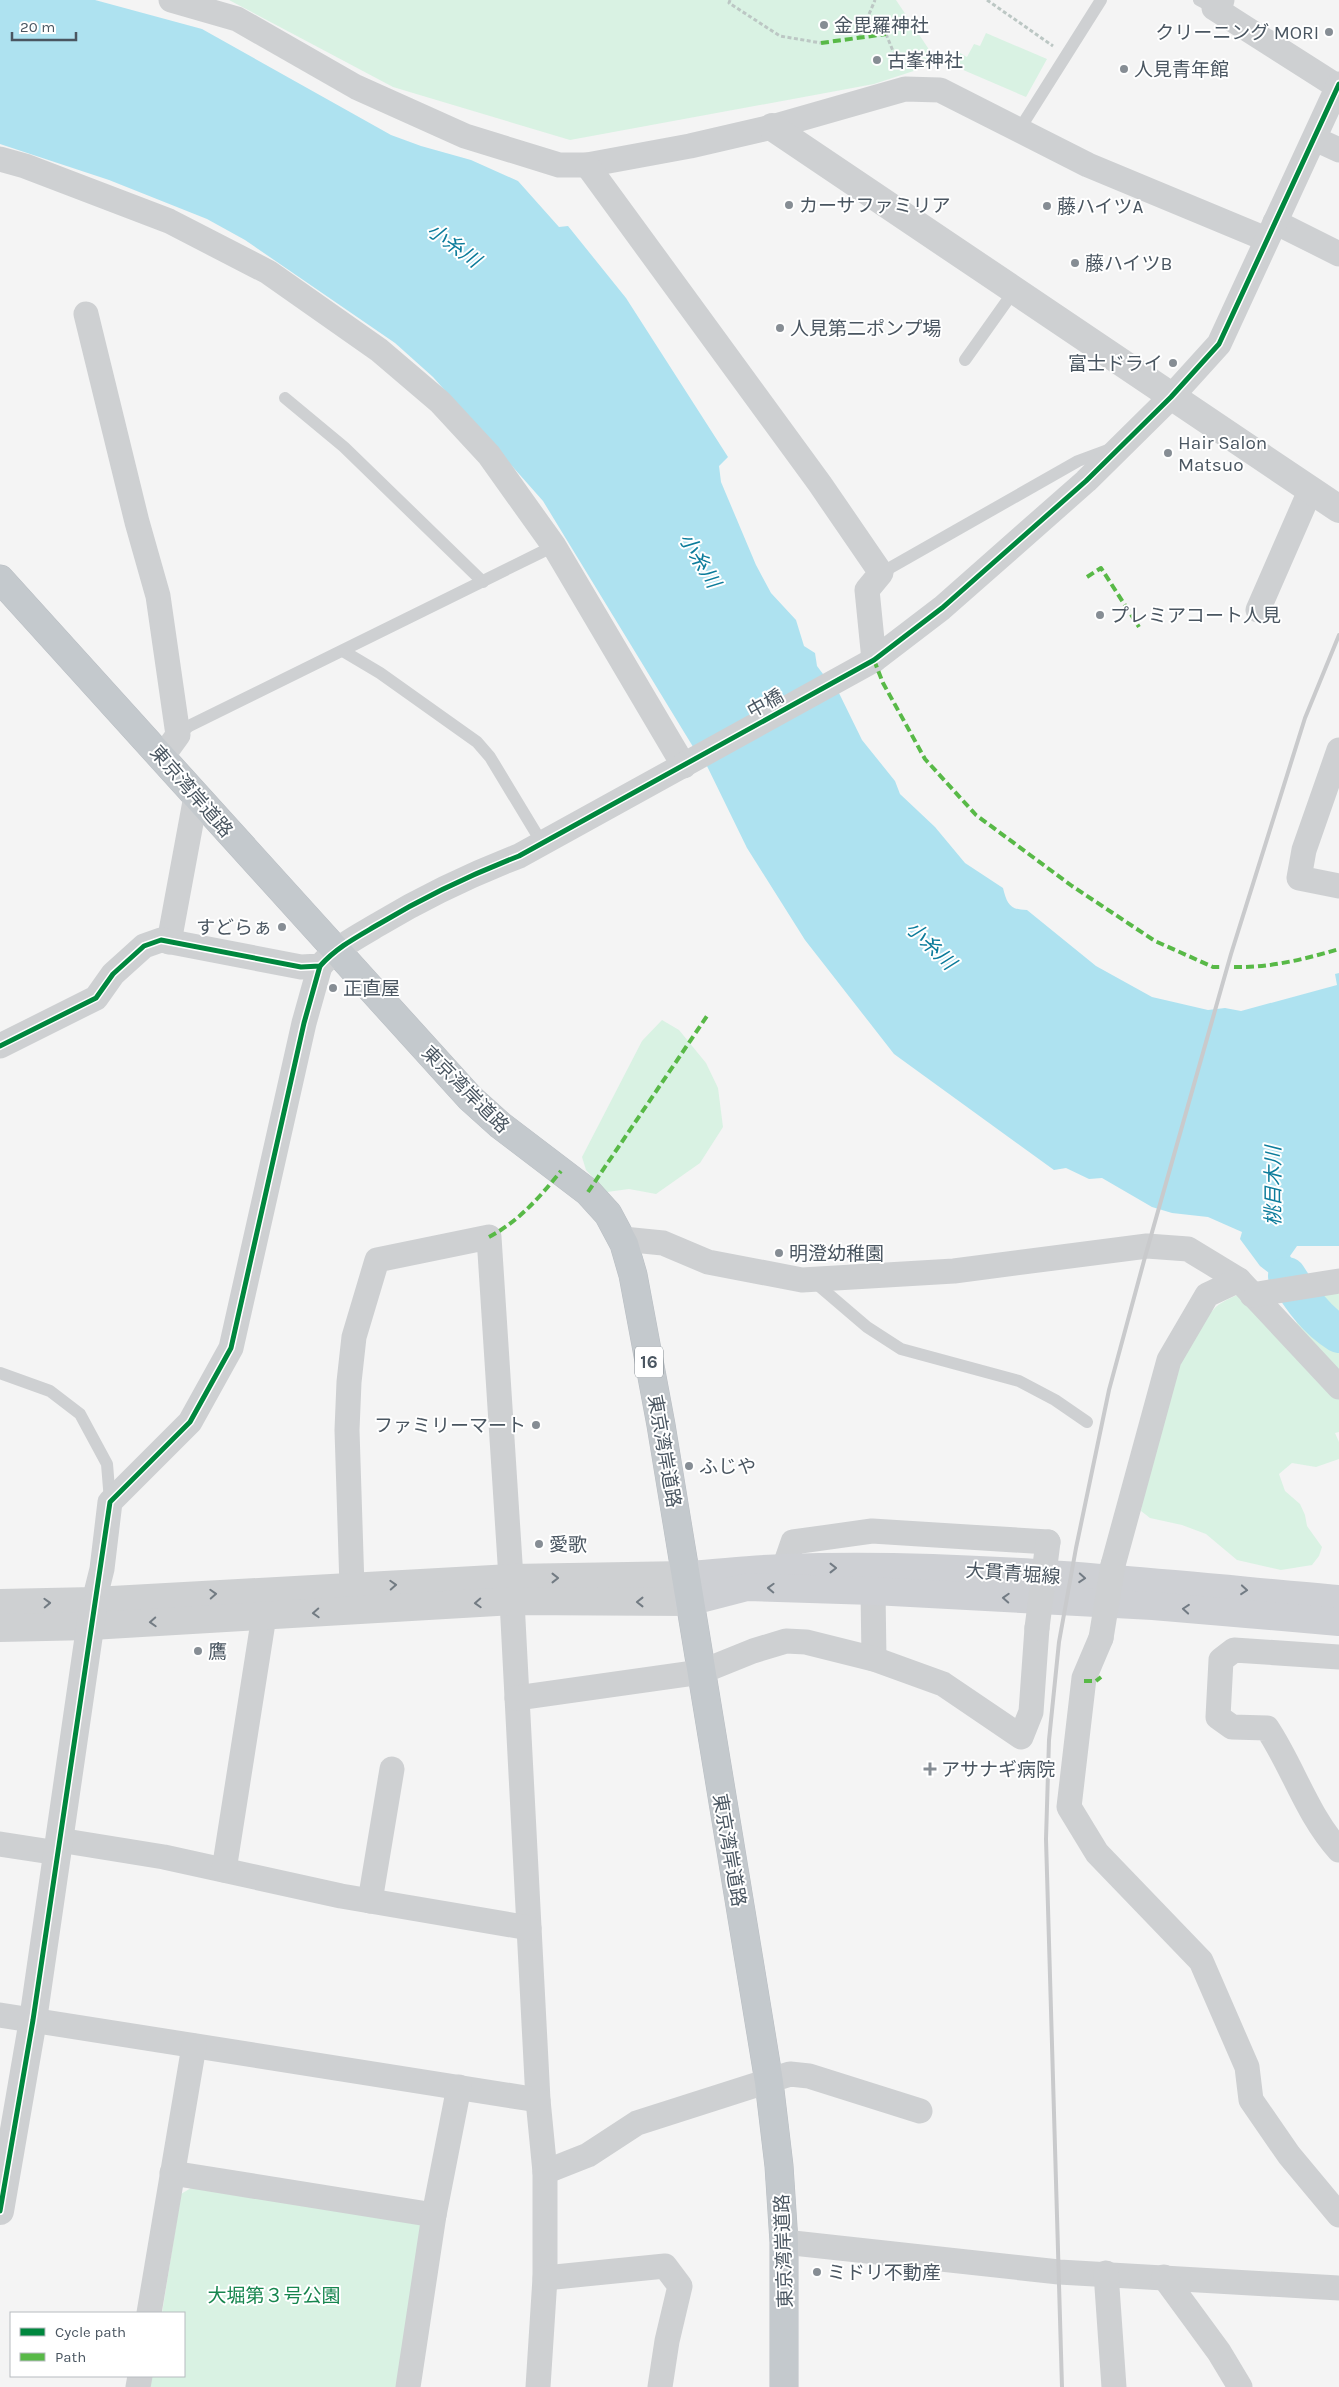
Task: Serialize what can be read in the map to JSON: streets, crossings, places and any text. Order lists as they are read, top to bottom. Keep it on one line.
{"streets":{"highway":["東京湾岸道路","16"],"main road":["大貫青堀線"],"street":["中橋"]},"crossings":[["中橋","東京湾岸道路"],["東京湾岸道路","大貫青堀線"]],"water":["小糸川","桃目木川"],"parks":["大堀第３号公園"],"places":{"other":["金毘羅神社","クリーニング MORI","古峯神社","人見青年館","カーサファミリア","藤ハイツA","藤ハイツB","人見第二ポンプ場","富士ドライ","Hair Salon Matsuo","プレミアコート人見","すどらぁ","正直屋","明澄幼稚園","ファミリーマート","ふじや","愛歌","鷹","ミドリ不動産"],"health":["アサナギ病院"]},"legend":["Cycle path","Path"],"scale_bar":"20 m"}
